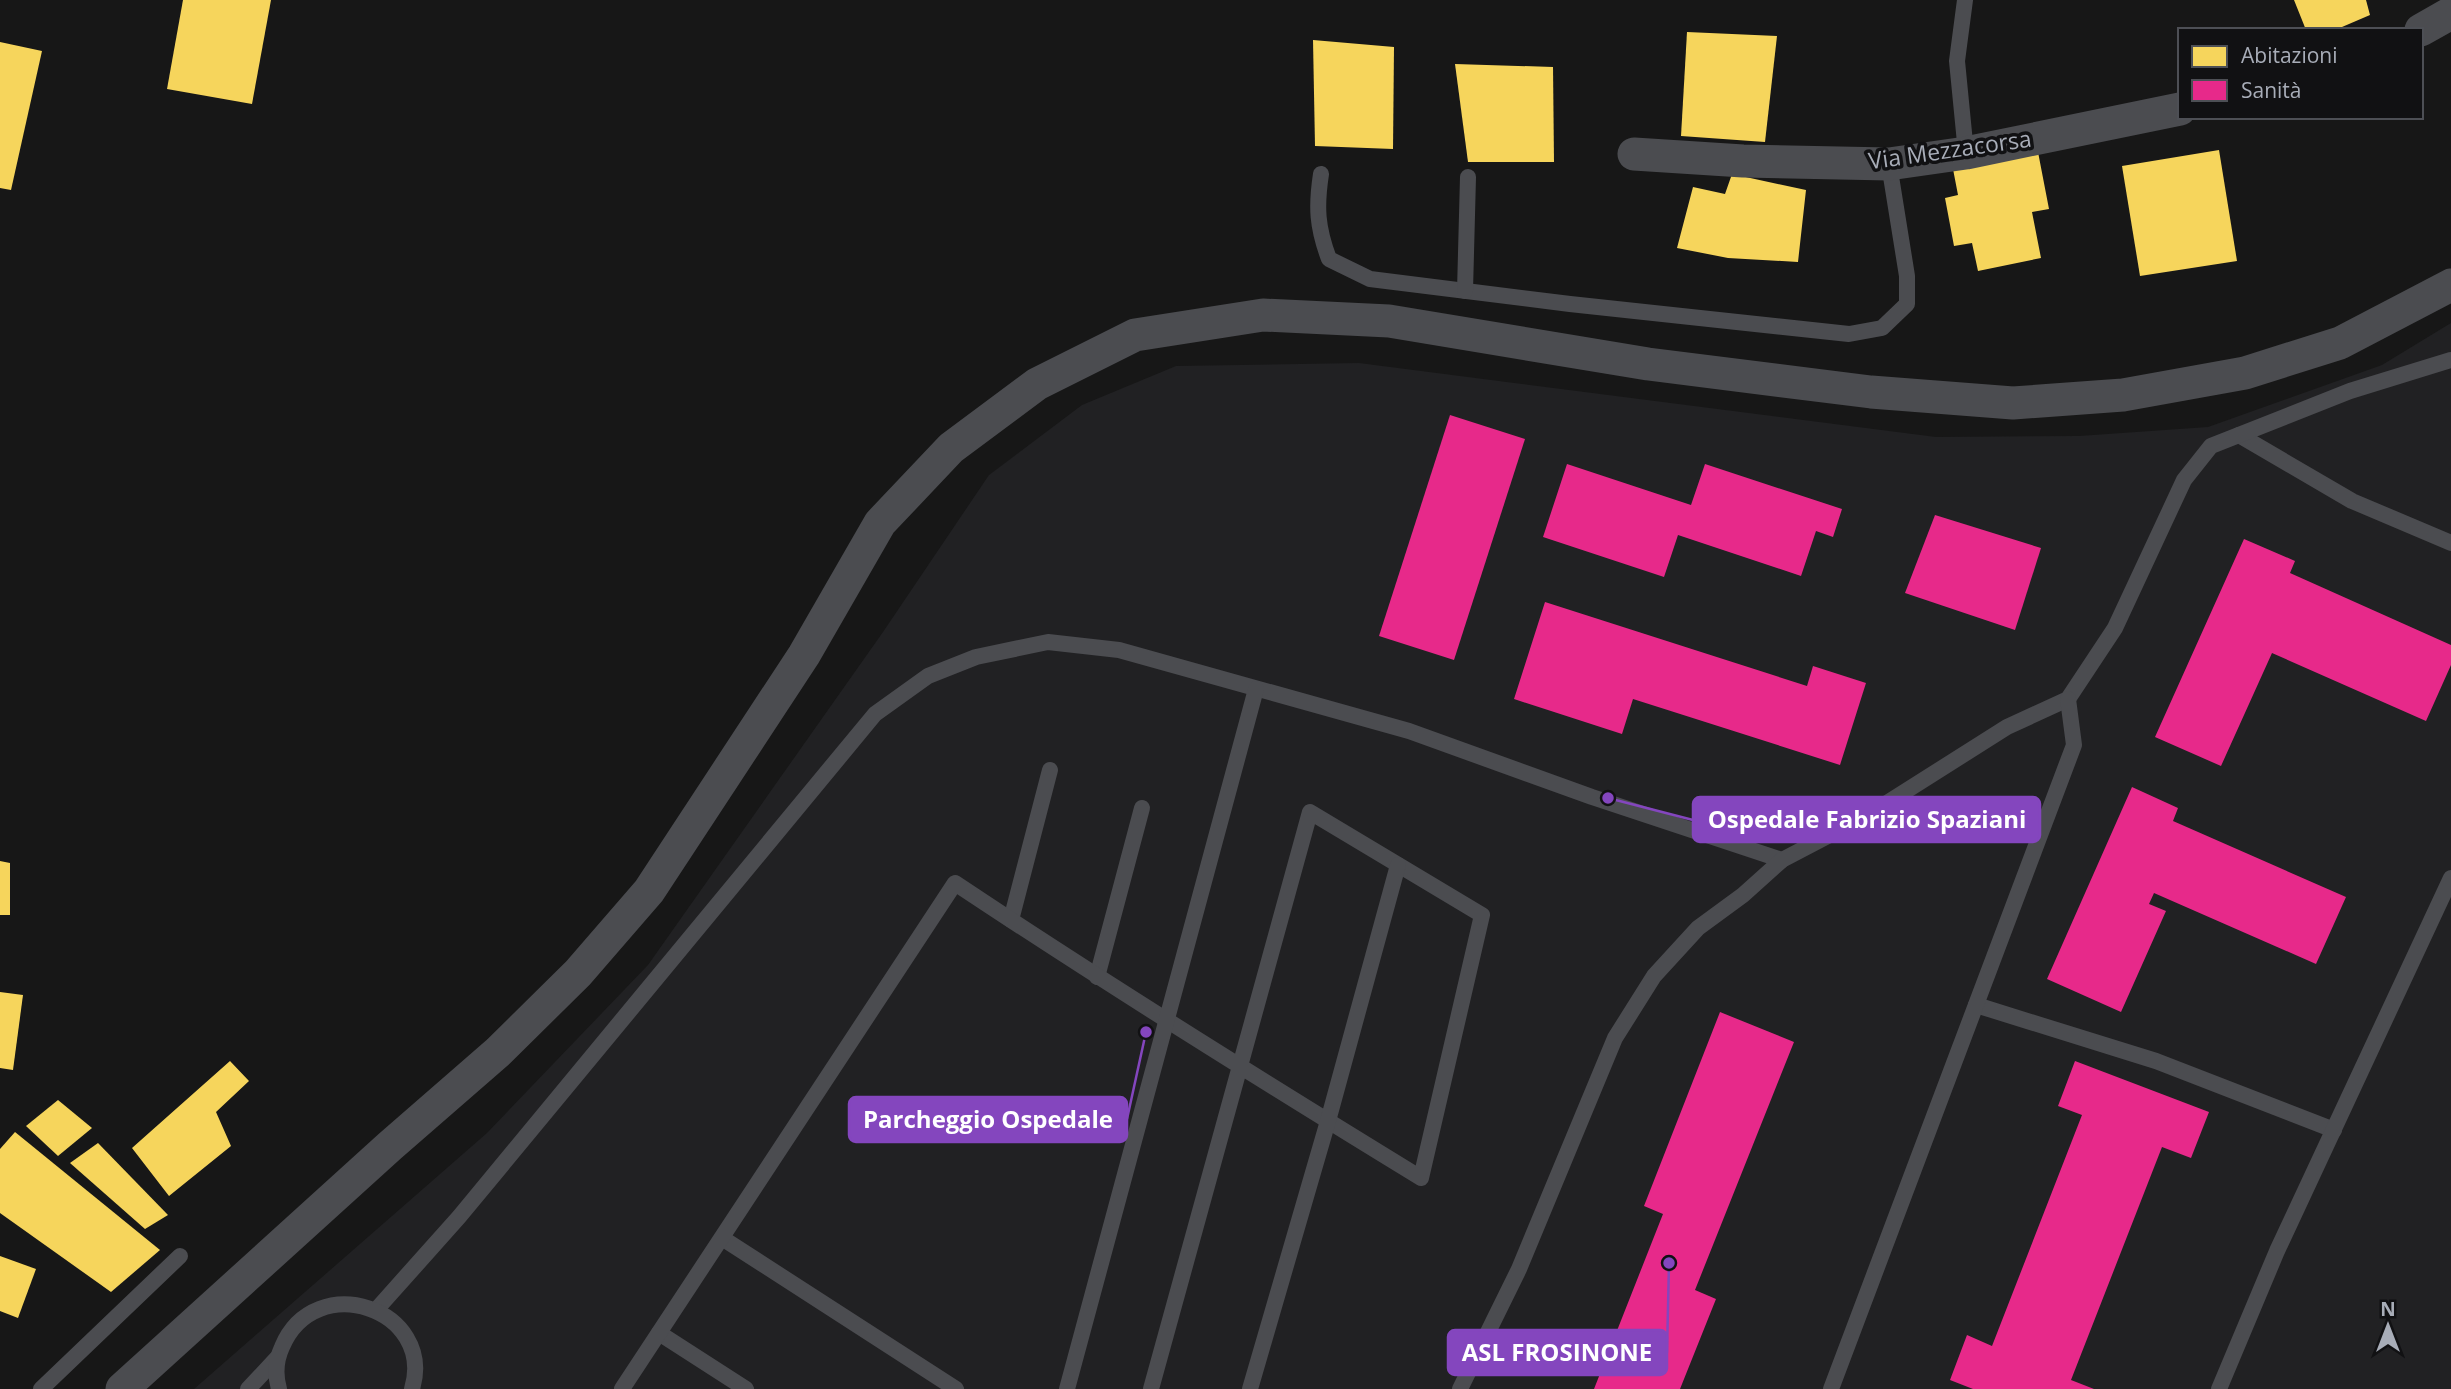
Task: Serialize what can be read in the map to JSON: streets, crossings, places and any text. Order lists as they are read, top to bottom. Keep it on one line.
{"streets":{"street":["Via Mezzacorsa"]},"places":["Ospedale Fabrizio Spaziani","Parcheggio Ospedale","ASL FROSINONE"],"legend":["Abitazioni","Sanità"],"north":"top"}
